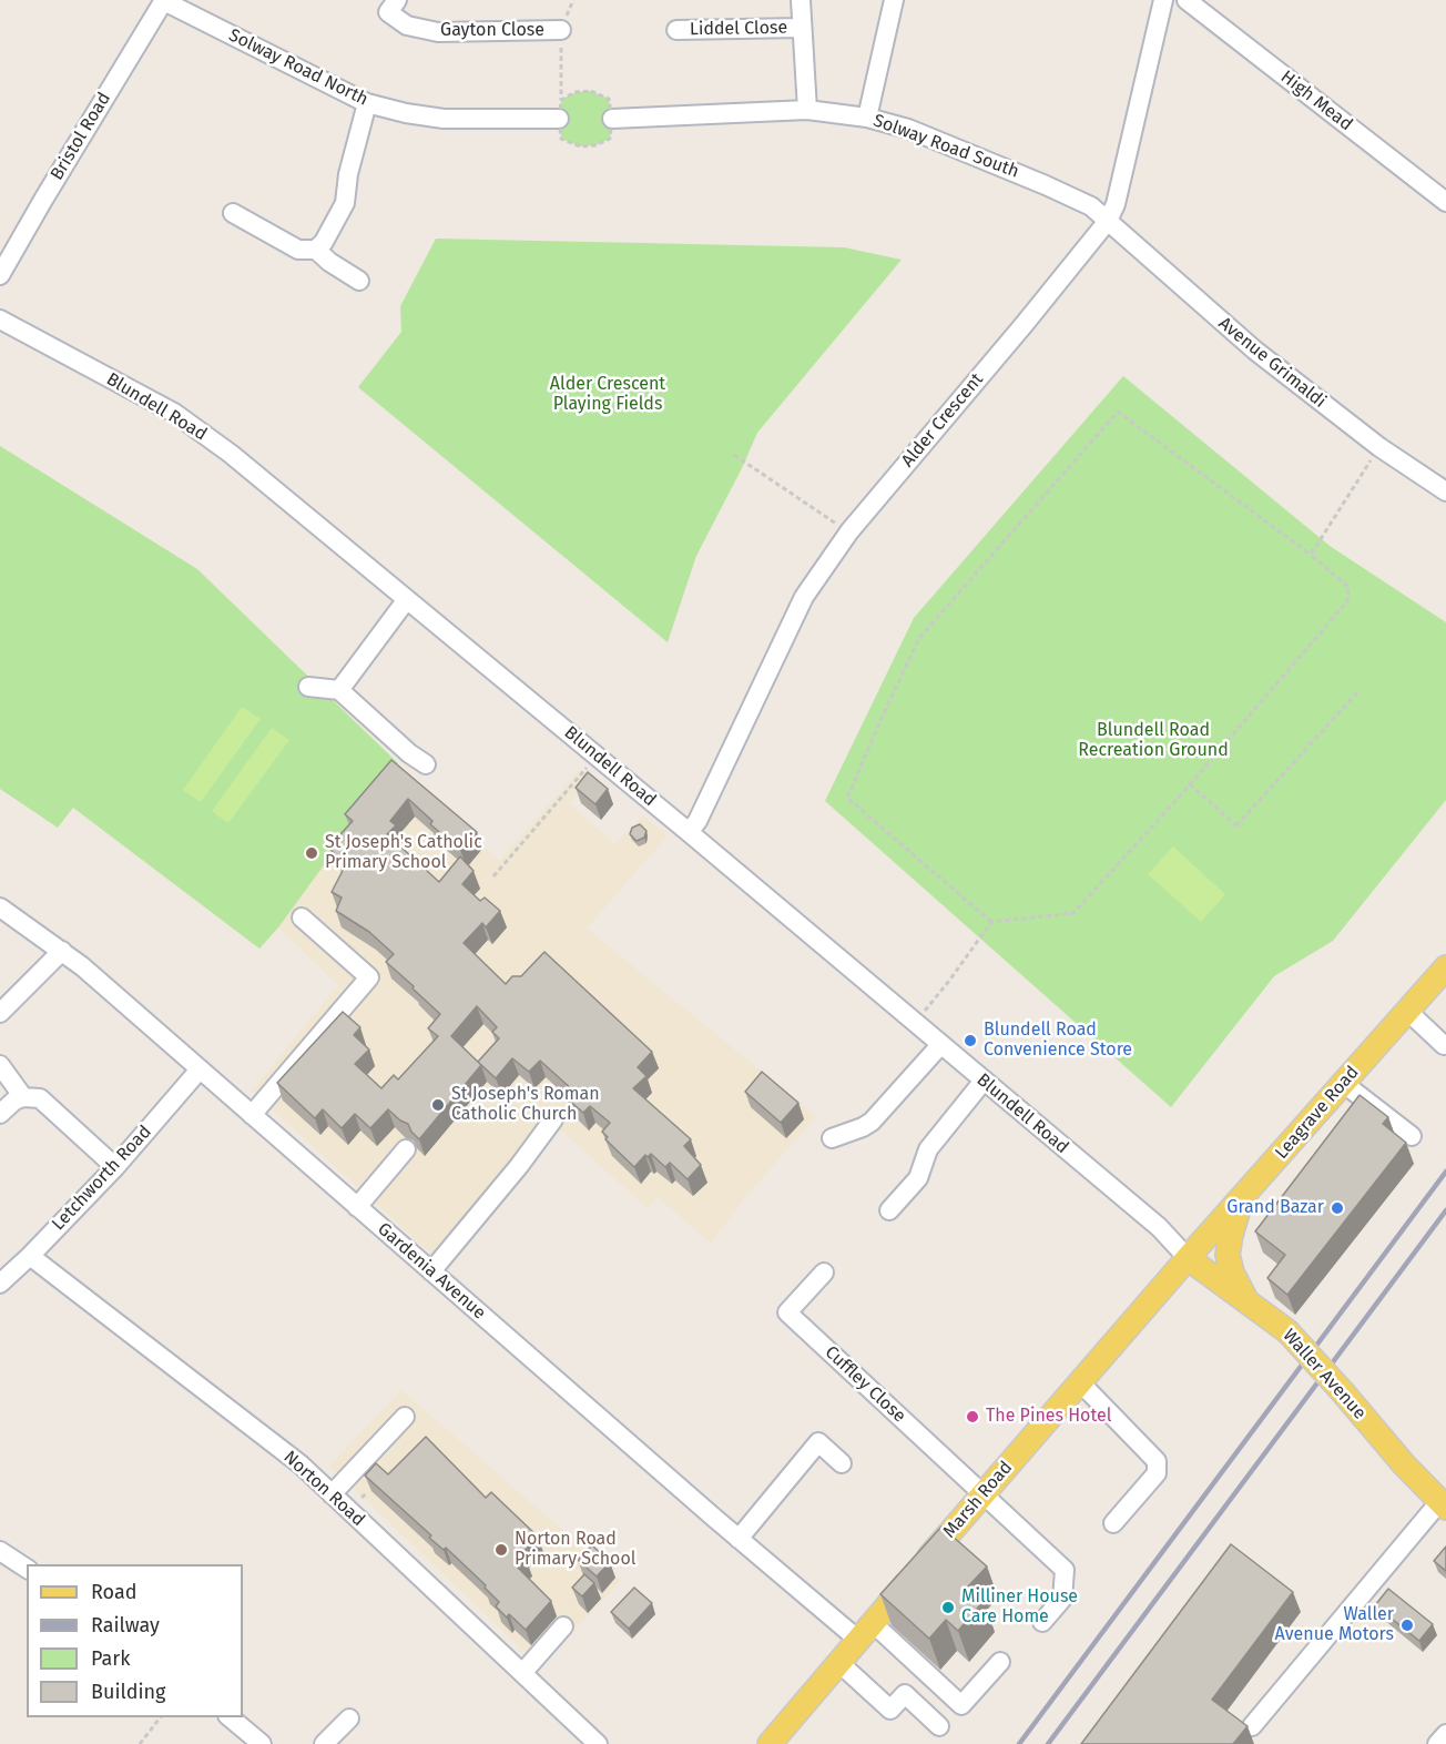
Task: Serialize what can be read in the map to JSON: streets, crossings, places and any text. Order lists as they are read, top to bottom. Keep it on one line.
{"streets":{"main road":["Leagrave Road","Waller Avenue","Marsh Road"],"street":["Liddel Close","Gayton Close","Solway Road North","High Mead","Bristol Road","Solway Road South","Avenue Grimaldi","Blundell Road","Alder Crescent","Letchworth Road","Gardenia Avenue","Cuffley Close","Norton Road"]},"crossings":[["Liddel Close","Solway Road South"],["Solway Road North","Bristol Road"],["Solway Road North","Solway Road South"],["Solway Road South","Avenue Grimaldi"],["Solway Road South","Alder Crescent"],["Avenue Grimaldi","Alder Crescent"],["Blundell Road","Alder Crescent"],["Blundell Road","Leagrave Road"],["Blundell Road","Waller Avenue"],["Blundell Road","Marsh Road"],["Leagrave Road","Waller Avenue"],["Leagrave Road","Marsh Road"],["Letchworth Road","Gardenia Avenue"],["Letchworth Road","Norton Road"],["Gardenia Avenue","Marsh Road"],["Waller Avenue","Marsh Road"],["Cuffley Close","Marsh Road"]],"parks":["Alder Crescent Playing Fields","Blundell Road Recreation Ground"],"places":["St Joseph's Catholic Primary School","Blundell Road Convenience Store","St Joseph's Roman Catholic Church","Grand Bazar","The Pines Hotel","Norton Road Primary School","Milliner House Care Home","Waller Avenue Motors"],"legend":["Road","Railway","Park","Building"]}
